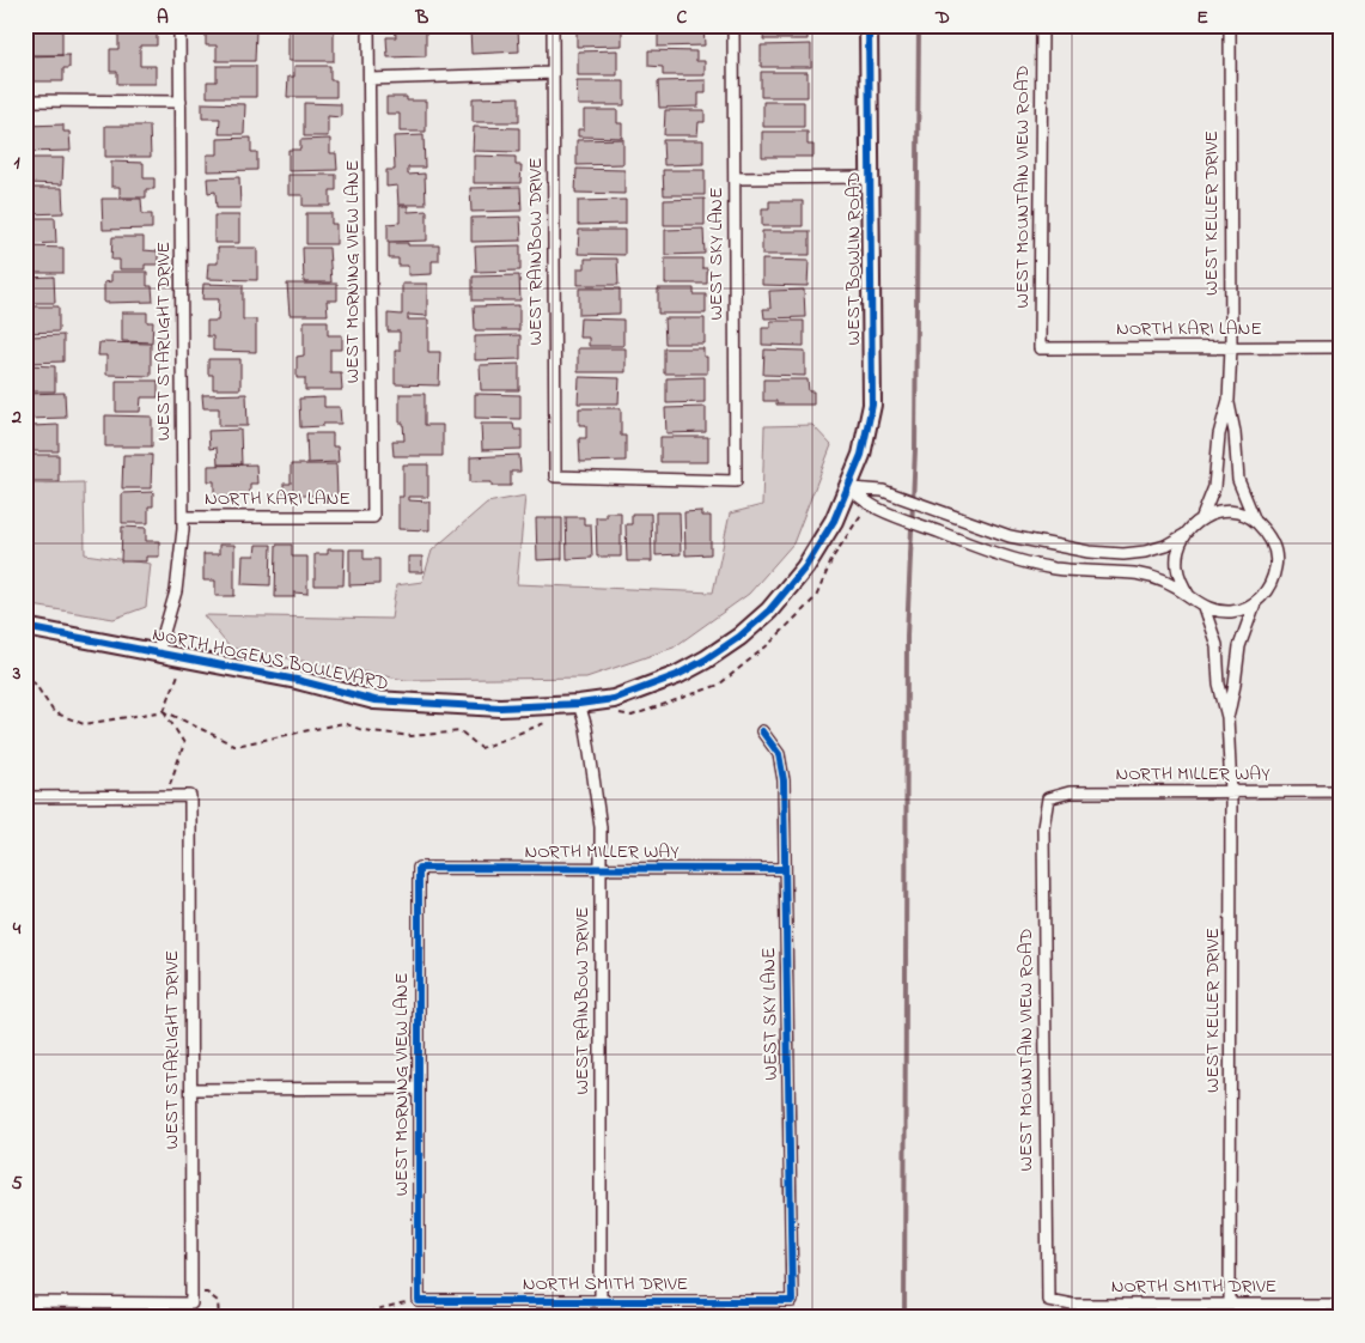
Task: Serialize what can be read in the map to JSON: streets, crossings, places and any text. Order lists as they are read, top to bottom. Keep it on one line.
{"streets":{"street":["WEST MOUNTAIN VIEW ROAD","WEST KELLER DRIVE","WEST RAINBOW DRIVE","WEST SKY LANE","WEST BOWLIN ROAD","WEST MORNING VIEW LANE","NORTH KARI LANE","WEST STARLIGHT DRIVE","NORTH HOGENS BOULEVARD","NORTH MILLER WAY","NORTH SMITH DRIVE"]},"crossings":[["WEST MOUNTAIN VIEW ROAD","NORTH KARI LANE"],["WEST MOUNTAIN VIEW ROAD","NORTH MILLER WAY"],["WEST MOUNTAIN VIEW ROAD","NORTH SMITH DRIVE"],["WEST KELLER DRIVE","NORTH KARI LANE"],["WEST KELLER DRIVE","NORTH MILLER WAY"],["WEST KELLER DRIVE","NORTH SMITH DRIVE"],["WEST RAINBOW DRIVE","WEST SKY LANE"],["WEST RAINBOW DRIVE","NORTH HOGENS BOULEVARD"],["WEST RAINBOW DRIVE","NORTH MILLER WAY"],["WEST RAINBOW DRIVE","NORTH SMITH DRIVE"],["WEST SKY LANE","NORTH MILLER WAY"],["WEST SKY LANE","NORTH SMITH DRIVE"],["WEST BOWLIN ROAD","NORTH HOGENS BOULEVARD"],["WEST MORNING VIEW LANE","NORTH KARI LANE"],["WEST MORNING VIEW LANE","NORTH MILLER WAY"],["WEST MORNING VIEW LANE","NORTH SMITH DRIVE"],["NORTH KARI LANE","WEST STARLIGHT DRIVE"],["WEST STARLIGHT DRIVE","NORTH HOGENS BOULEVARD"]],"grid":{"columns":["A","B","C","D","E"],"rows":["1","2","3","4","5"]}}
